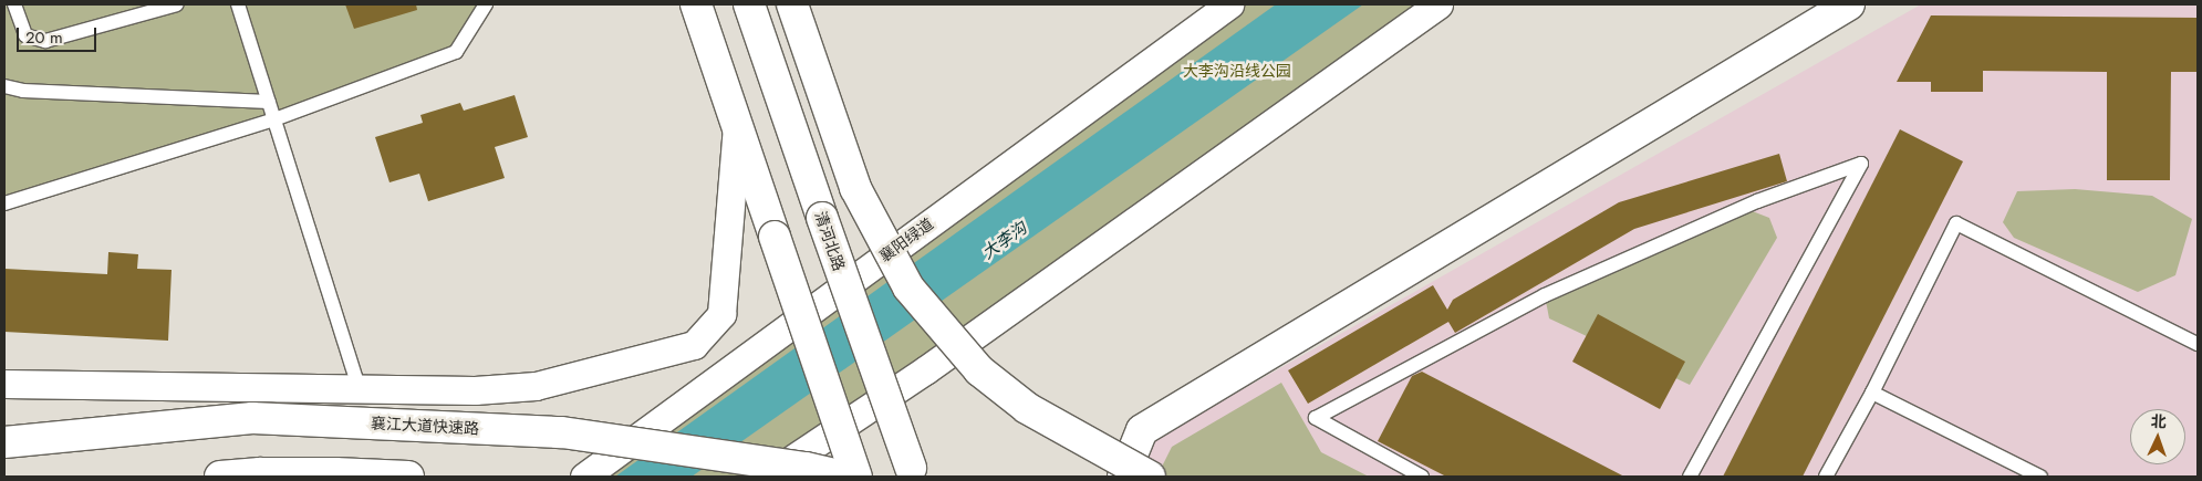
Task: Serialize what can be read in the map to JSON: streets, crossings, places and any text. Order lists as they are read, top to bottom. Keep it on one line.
{"streets":{"main road":["清河北路","襄江大道快速路"],"street":["襄阳绿道"]},"water":["大李沟"],"parks":["大李沟沿线公园"],"scale_bar":"20 m","north":"top"}
